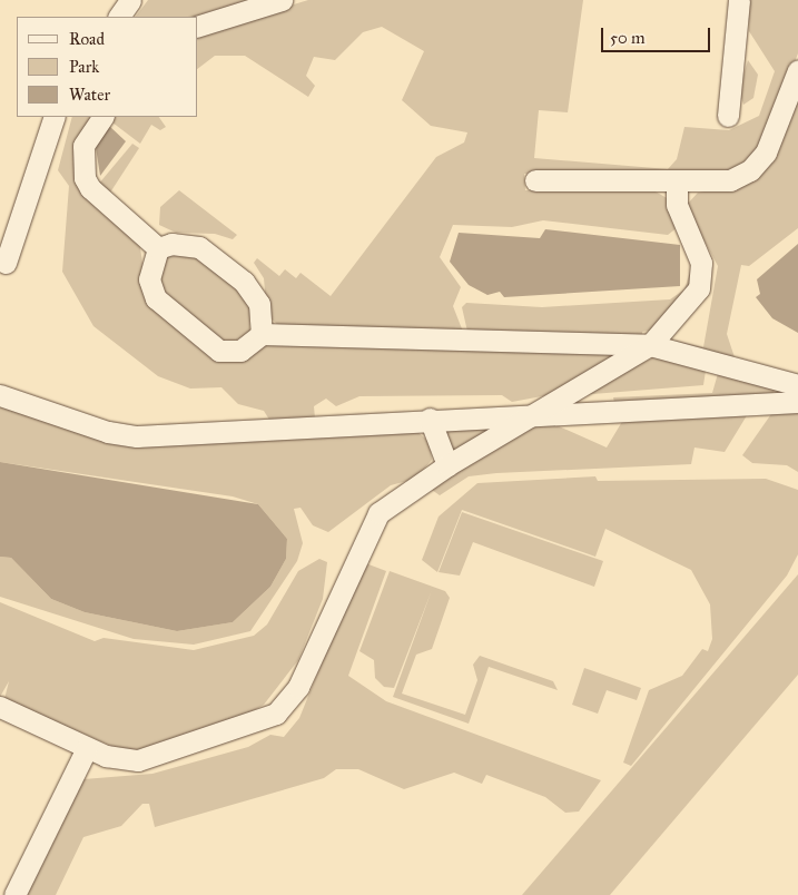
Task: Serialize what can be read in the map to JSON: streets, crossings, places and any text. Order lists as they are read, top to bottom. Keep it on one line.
{"legend":["Road","Park","Water"],"scale_bar":"50 m"}
